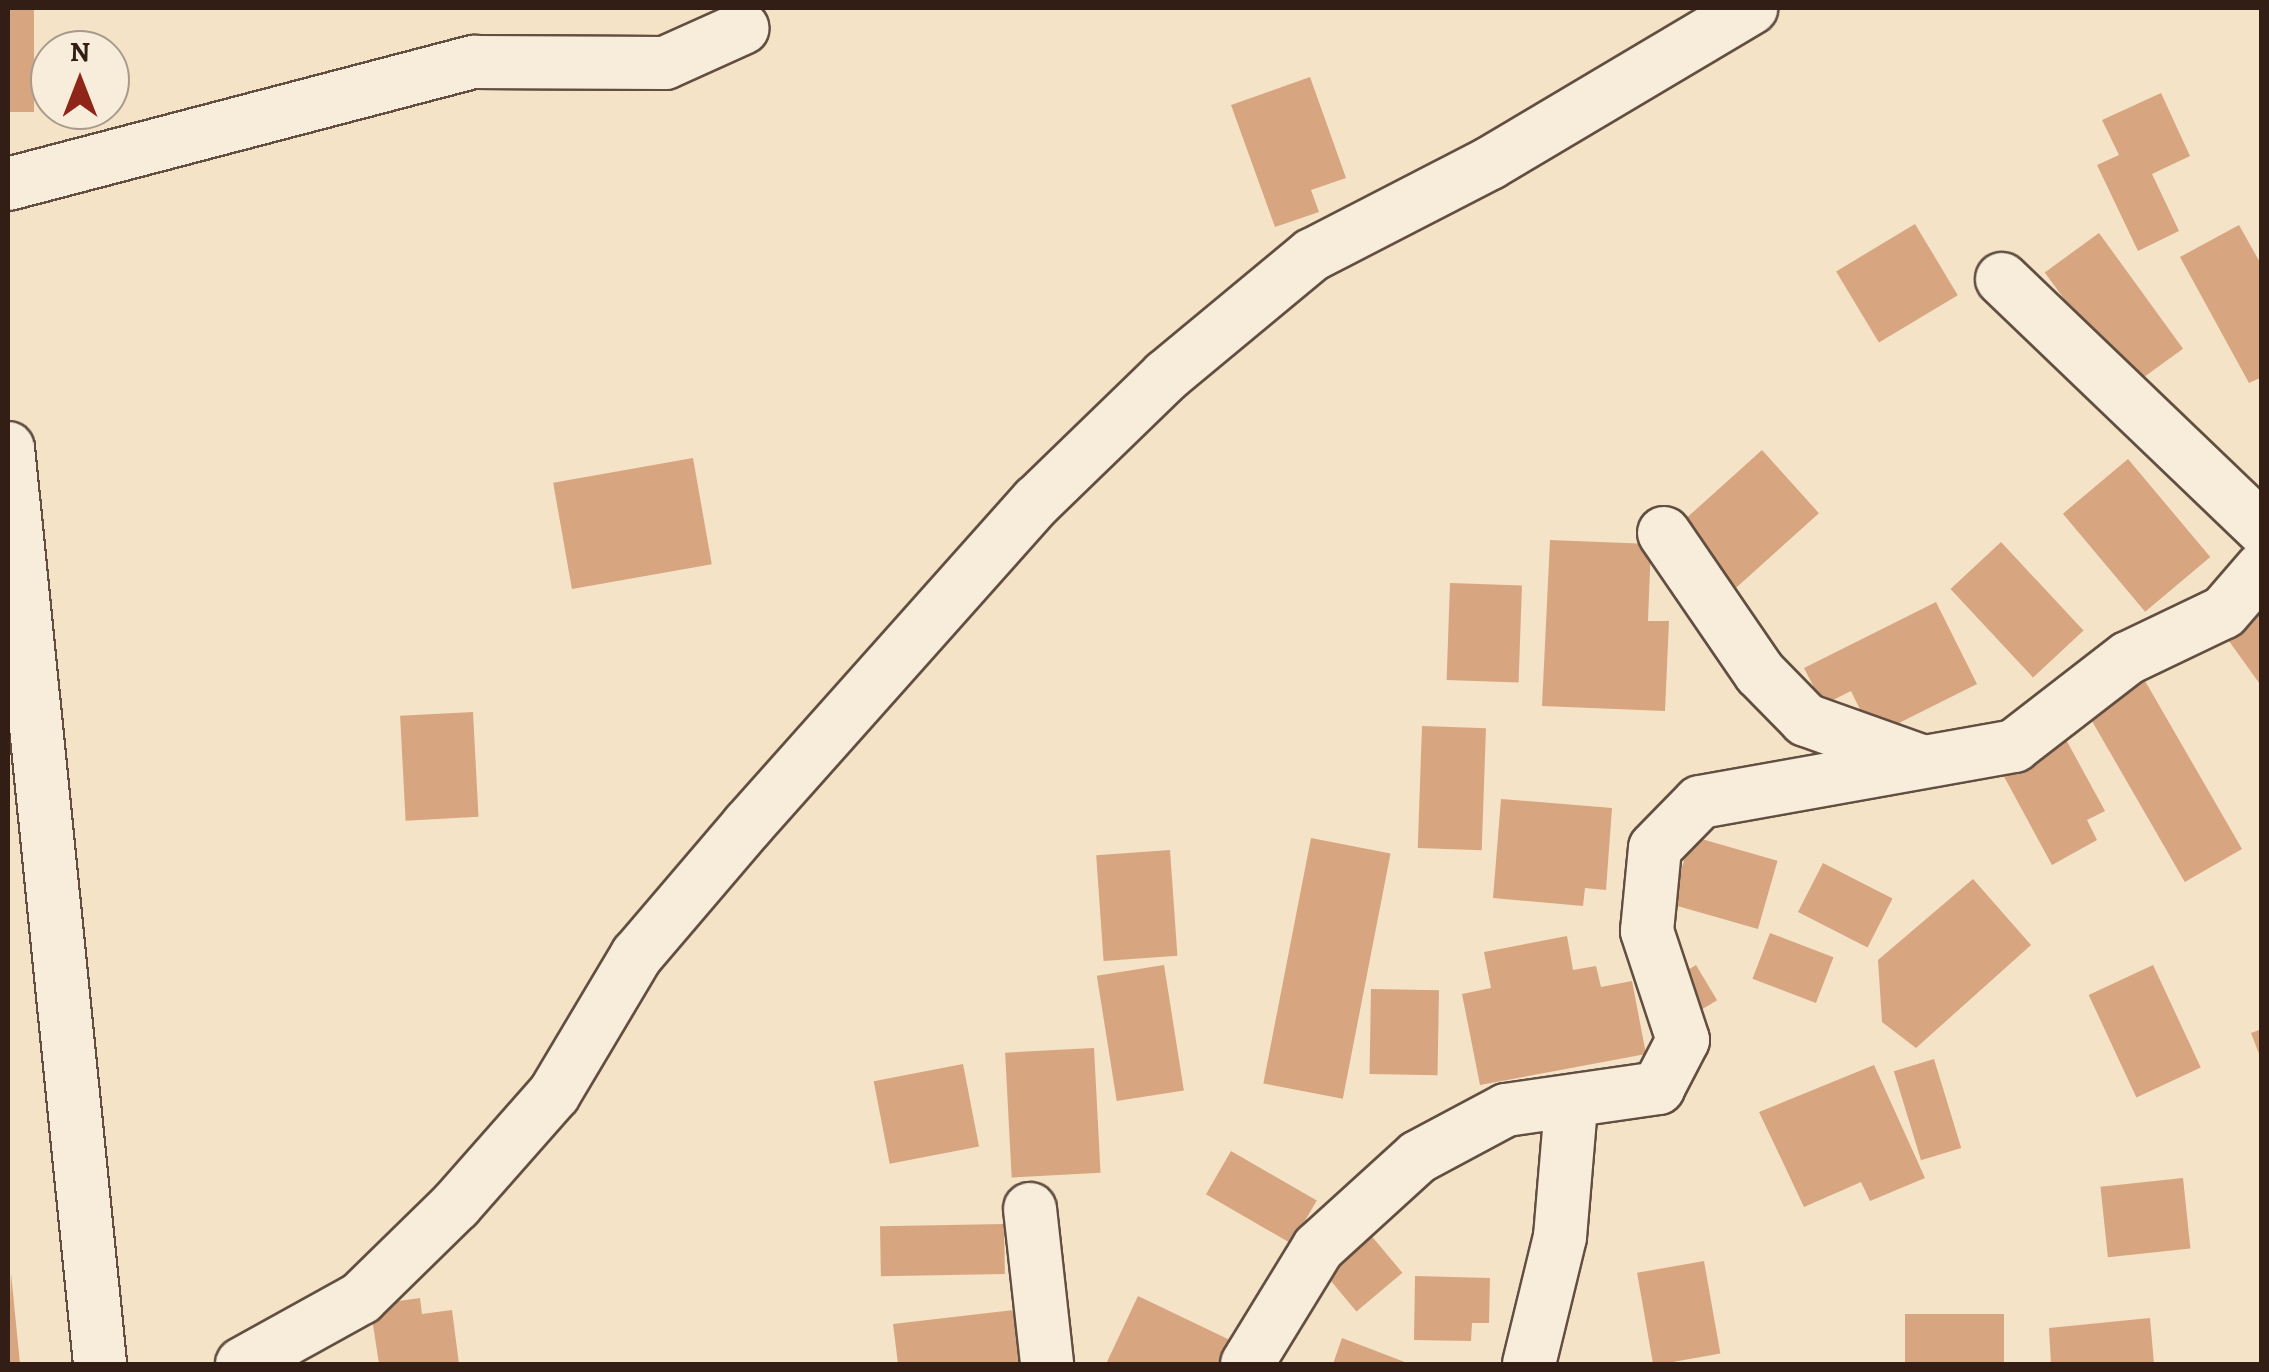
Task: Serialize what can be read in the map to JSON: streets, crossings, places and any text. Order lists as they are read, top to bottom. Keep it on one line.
{"north":"top"}
